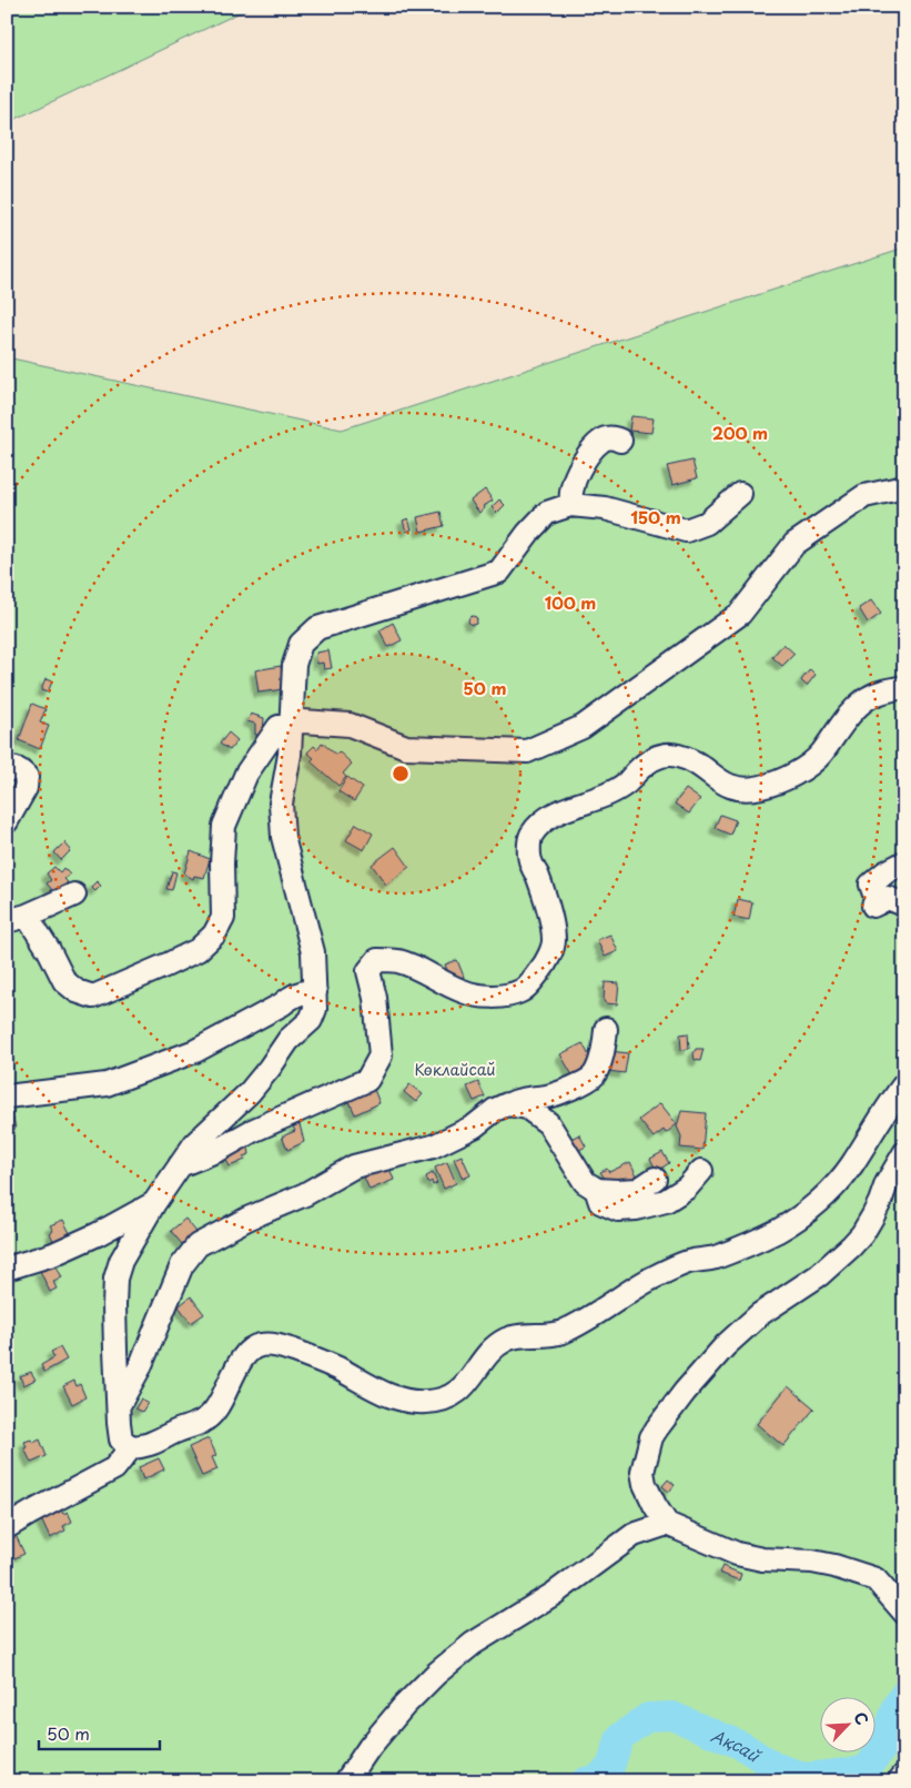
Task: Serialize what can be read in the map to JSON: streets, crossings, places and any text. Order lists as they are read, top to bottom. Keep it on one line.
{"water":["Ақсай"],"parks":["Көклайсай"],"scale_bar":"50 m","north":"top right","rings":["200 m","150 m","100 m","50 m"]}
